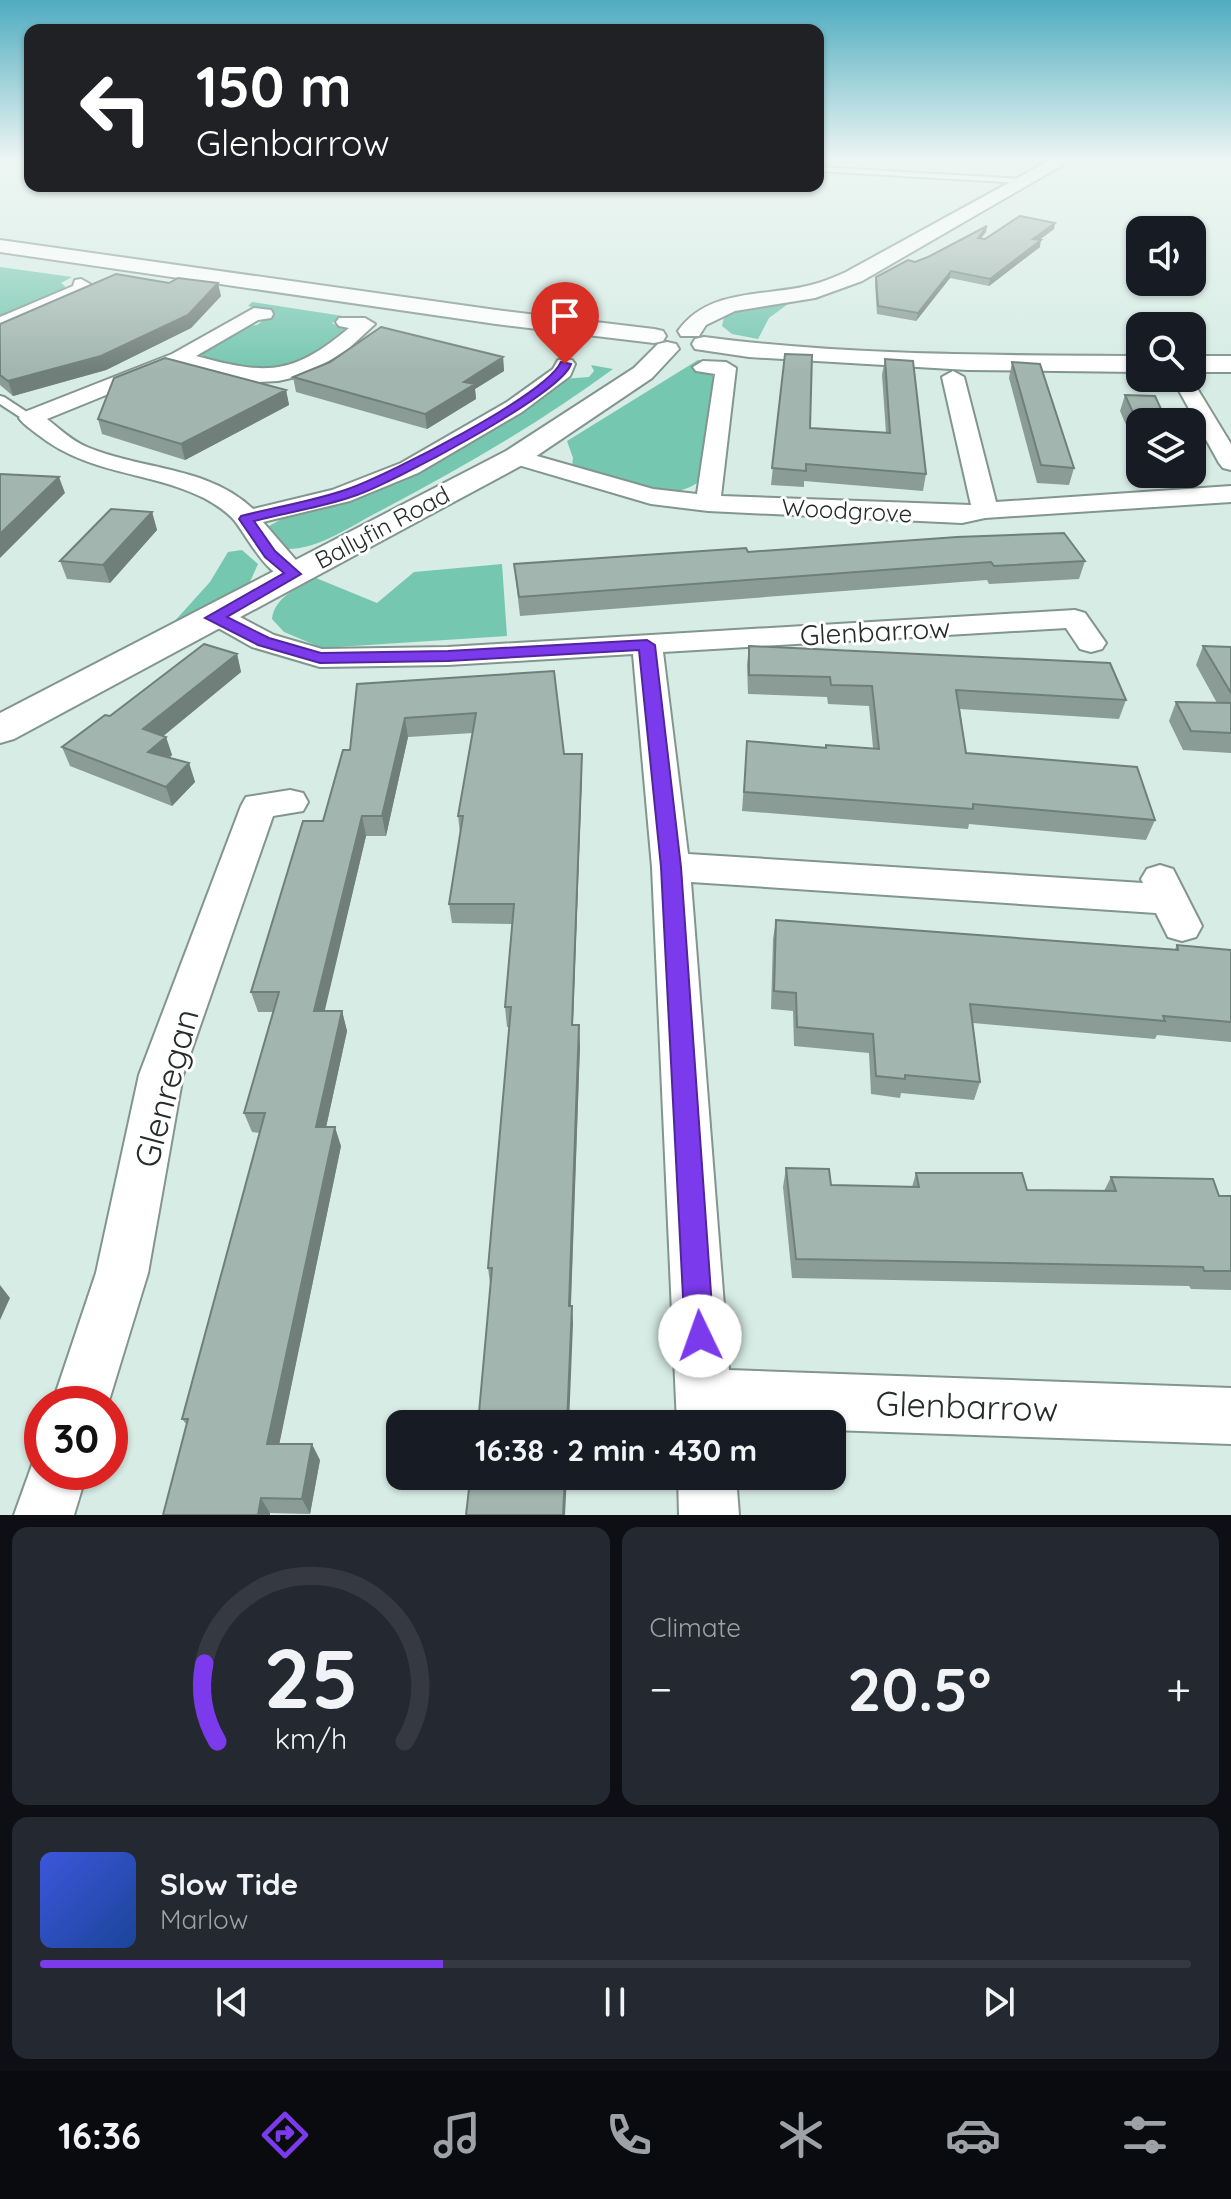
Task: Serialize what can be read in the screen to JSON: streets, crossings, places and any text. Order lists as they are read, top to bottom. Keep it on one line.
{"streets":{"street":["Woodgrove","Ballyfin Road","Glenbarrow","Glenregan"]},"crossings":[["Woodgrove","Ballyfin Road"],["Ballyfin Road","Glenbarrow"]],"page":{"turn":["150 m","Glenbarrow"],"limit":"30","trip":"16:38 · 2 min · 430 m","tile":"Climate","heat":["−","20.5°","+"],"song":["Slow Tide","Marlow"],"tabs":"16:36","gauge":["25","km/h"]}}
